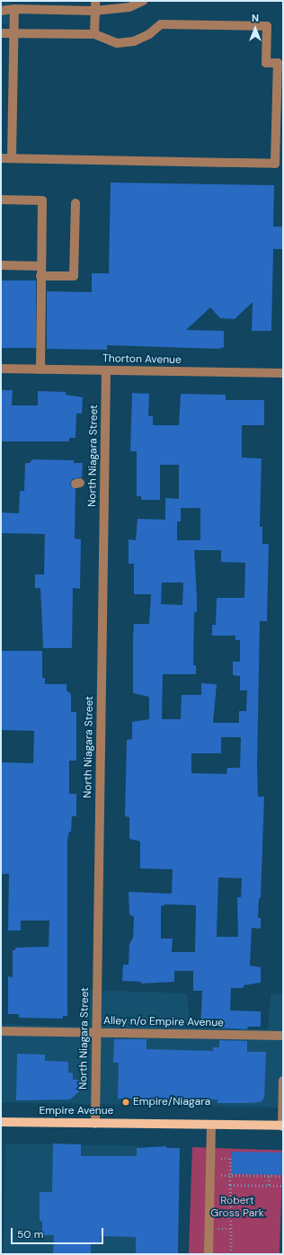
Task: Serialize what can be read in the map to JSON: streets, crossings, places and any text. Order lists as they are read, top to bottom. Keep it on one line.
{"streets":{"main road":["Empire Avenue"],"street":["Thorton Avenue","North Niagara Street","Alley n/o Empire Avenue"]},"crossings":[["Thorton Avenue","North Niagara Street"],["North Niagara Street","Alley n/o Empire Avenue"],["North Niagara Street","Empire Avenue"]],"parks":["Robert Gross Park"],"places":["Empire/Niagara"],"scale_bar":"50 m","north":"top"}
